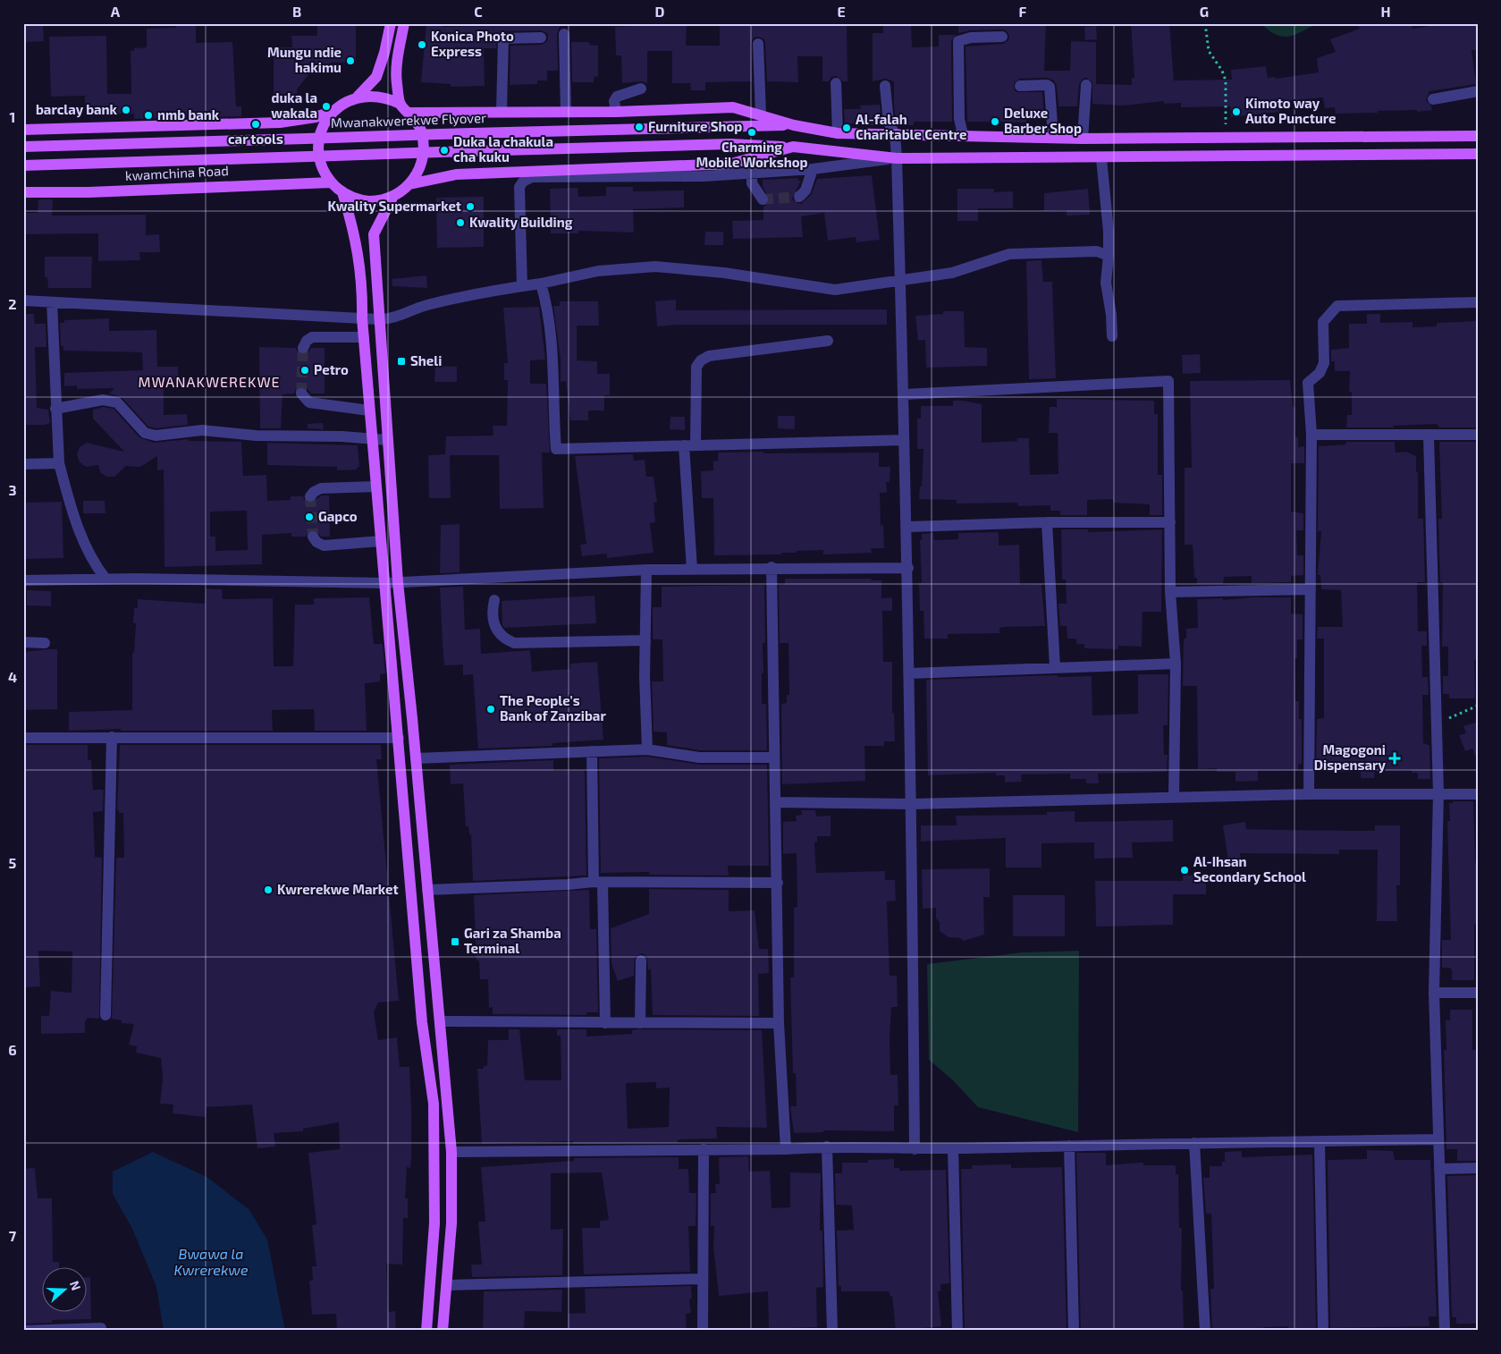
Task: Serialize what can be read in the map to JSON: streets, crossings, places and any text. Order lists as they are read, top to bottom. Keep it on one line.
{"streets":{"main road":["Mwanakwerekwe Flyover","kwamchina Road"]},"districts":["MWANAKWEREKWE"],"water":["Bwawa la Kwrerekwe"],"places":{"other":["Konica Photo Express","Mungu ndie hakimu","duka la wakala","barclay bank","Kimoto way Auto Puncture","nmb bank","Deluxe Barber Shop","car tools","Furniture Shop","Al-falah Charitable Centre","Charming Mobile Workshop","Duka la chakula cha kuku","Kwality Supermarket","Kwality Building","Petro","Gapco","The People's Bank of Zanzibar","Al-Ihsan Secondary School","Kwrerekwe Market"],"transit":["Sheli","Gari za Shamba Terminal"],"health":["Magogoni Dispensary"]},"north":"right","grid":{"columns":["A","B","C","D","E","F","G","H"],"rows":["1","2","3","4","5","6","7"]}}
